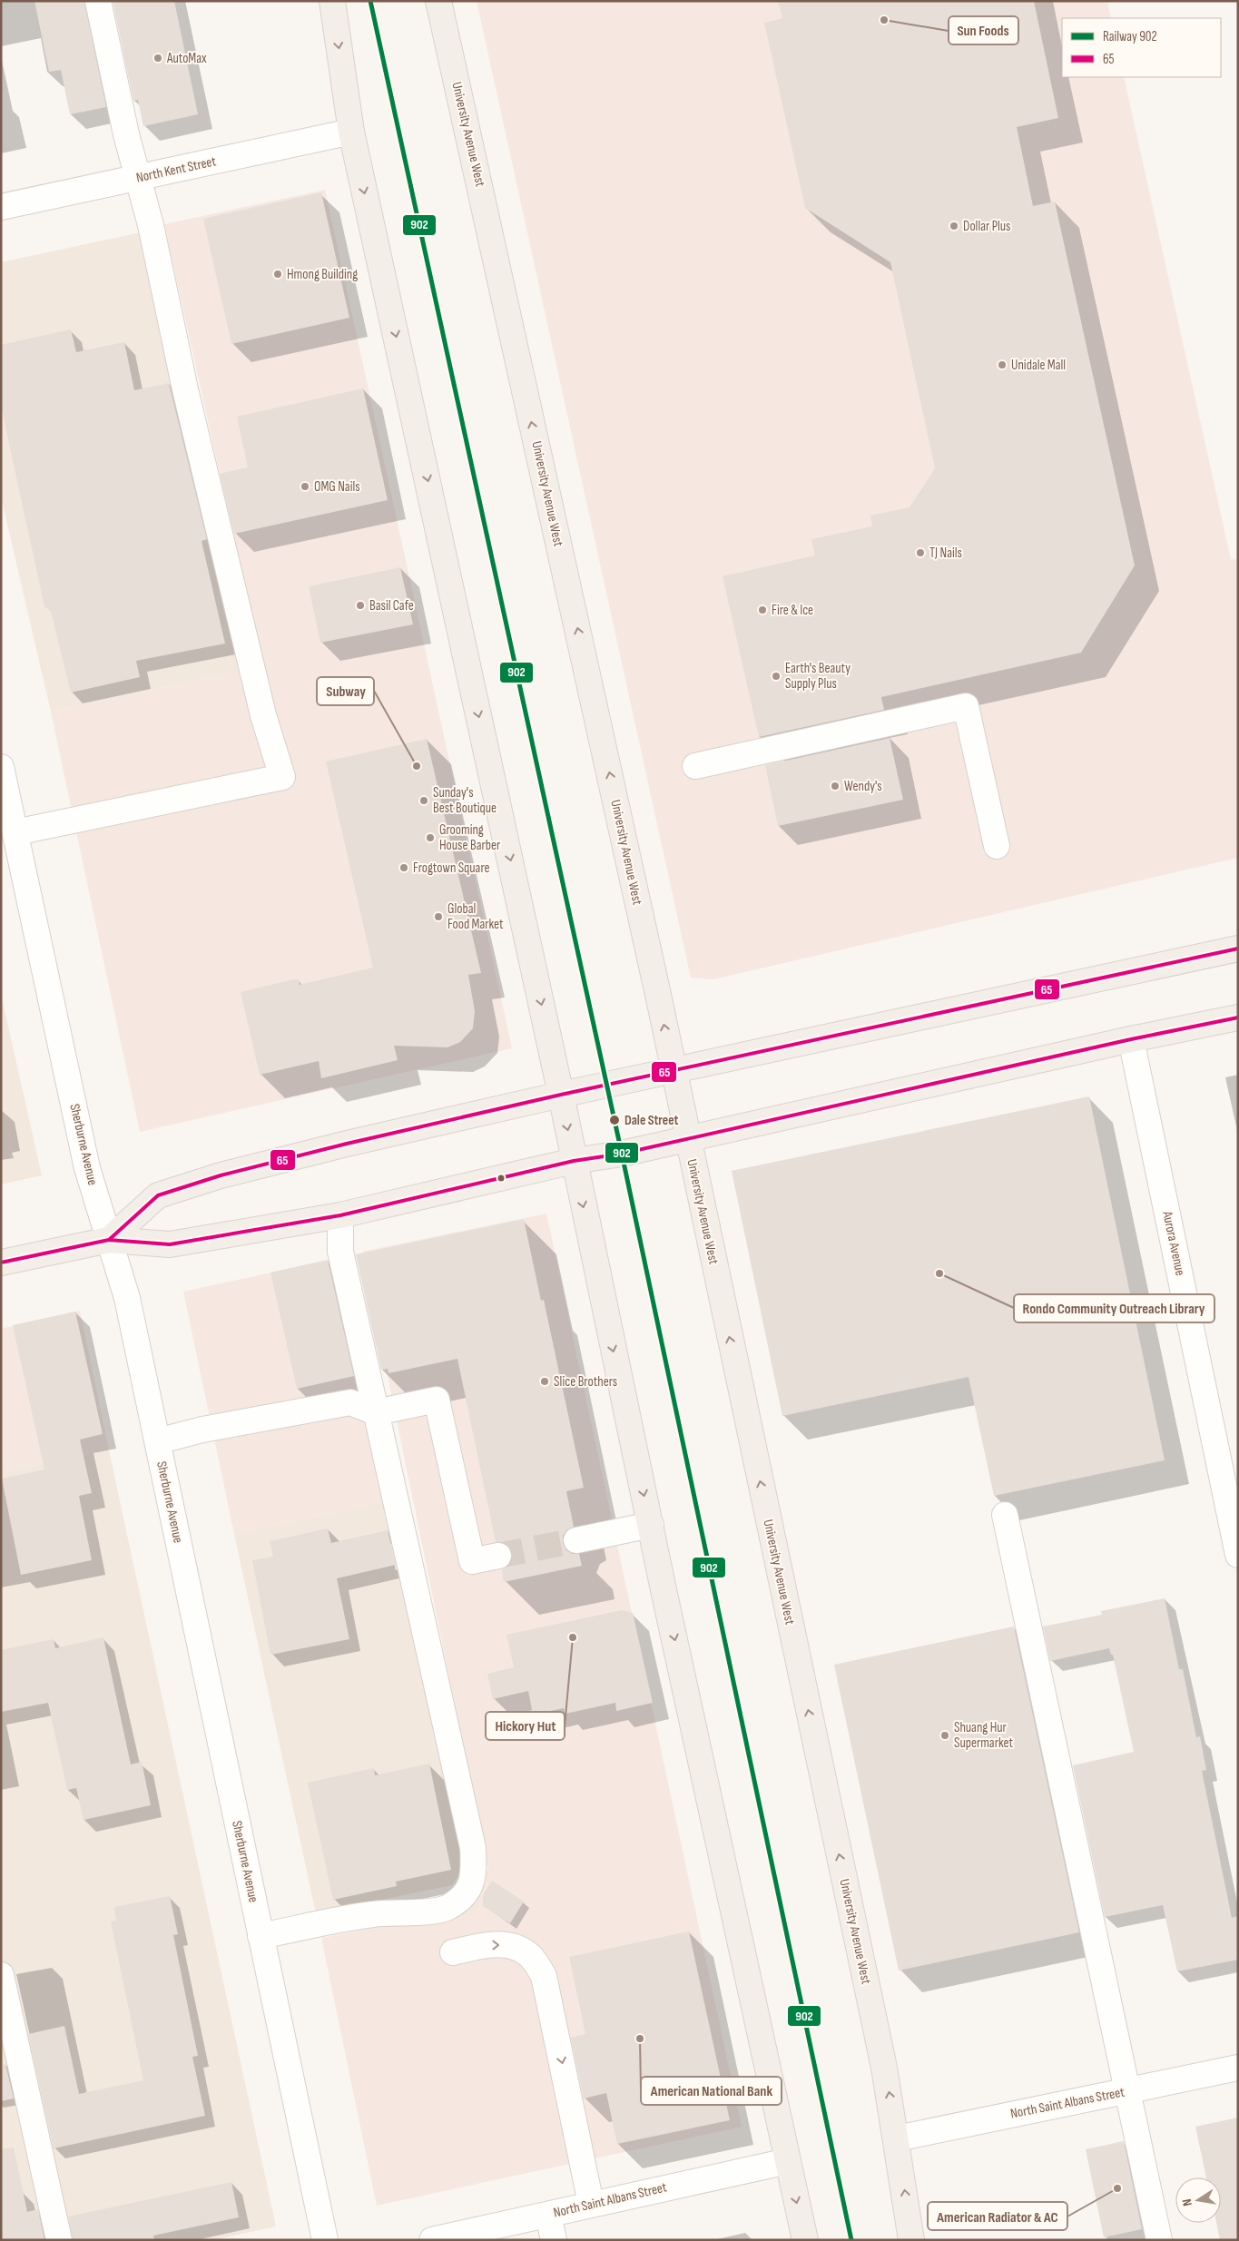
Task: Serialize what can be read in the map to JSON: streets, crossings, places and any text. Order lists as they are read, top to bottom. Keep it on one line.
{"streets":{"main road":["University Avenue West"],"street":["North Kent Street","Sherburne Avenue","Aurora Avenue","North Saint Albans Street"]},"crossings":[["University Avenue West","North Saint Albans Street"]],"places":["Sun Foods","AutoMax","Dollar Plus","Hmong Building","Unidale Mall","OMG Nails","TJ Nails","Basil Cafe","Fire & Ice","Earth's Beauty Supply Plus","Subway","Wendy's","Sunday's Best Boutique","Grooming House Barber","Frogtown Square","Global Food Market","Dale Street","Rondo Community Outreach Library","Slice Brothers","Hickory Hut","Shuang Hur Supermarket","American National Bank","American Radiator & AC"],"lines":["rail line 902","transit line 65"],"legend":["Railway 902","65"],"north":"left"}
